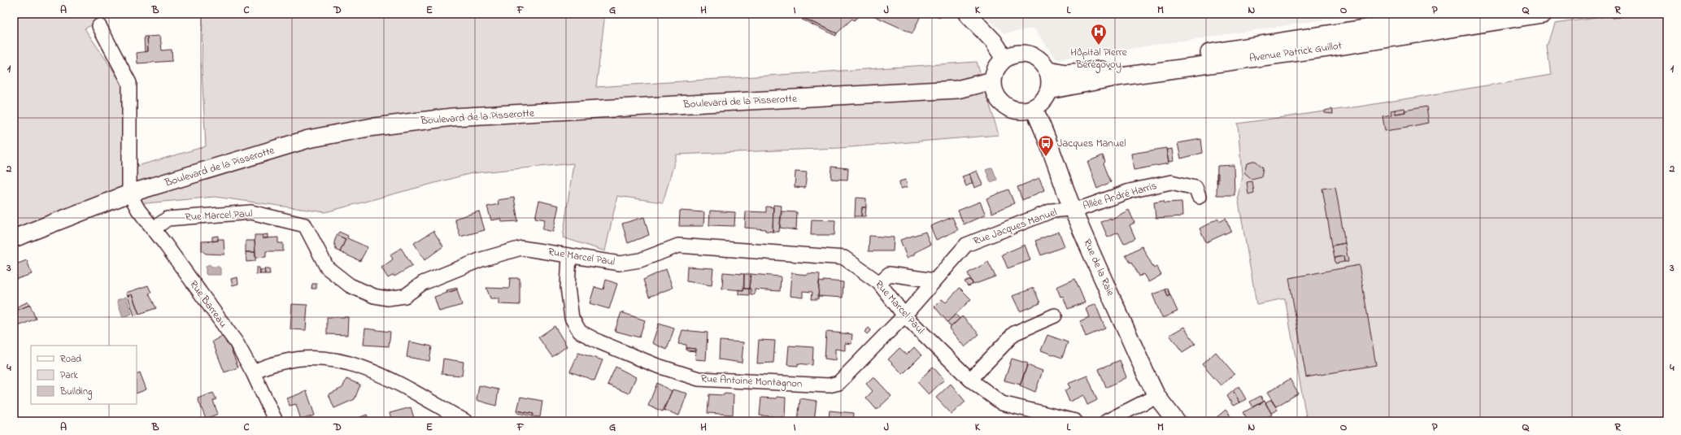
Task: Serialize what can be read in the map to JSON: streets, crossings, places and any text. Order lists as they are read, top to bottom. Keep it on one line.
{"streets":{"street":["Avenue Patrick Guillot","Boulevard de la Pisserotte","Allée André Harris","Rue Marcel Paul","Rue Jacques Manuel","Rue de la Raie","Rue Barreau","Rue Antoine Montagnon"]},"crossings":[["Avenue Patrick Guillot","Boulevard de la Pisserotte"],["Avenue Patrick Guillot","Rue de la Raie"],["Boulevard de la Pisserotte","Rue de la Raie"],["Boulevard de la Pisserotte","Rue Barreau"],["Allée André Harris","Rue Jacques Manuel"],["Allée André Harris","Rue de la Raie"],["Rue Marcel Paul","Rue Jacques Manuel"],["Rue Marcel Paul","Rue Barreau"],["Rue Marcel Paul","Rue Antoine Montagnon"],["Rue Jacques Manuel","Rue de la Raie"],["Rue Jacques Manuel","Rue Antoine Montagnon"]],"places":{"hospital":["Hôpital Pierre Bérégovoy"],"bus stop":["Jacques Manuel"]},"legend":["Road","Park","Building"],"grid":{"columns":["A","B","C","D","E","F","G","H","I","J","K","L","M","N","O","P","Q","R"],"rows":["1","2","3","4"]}}
